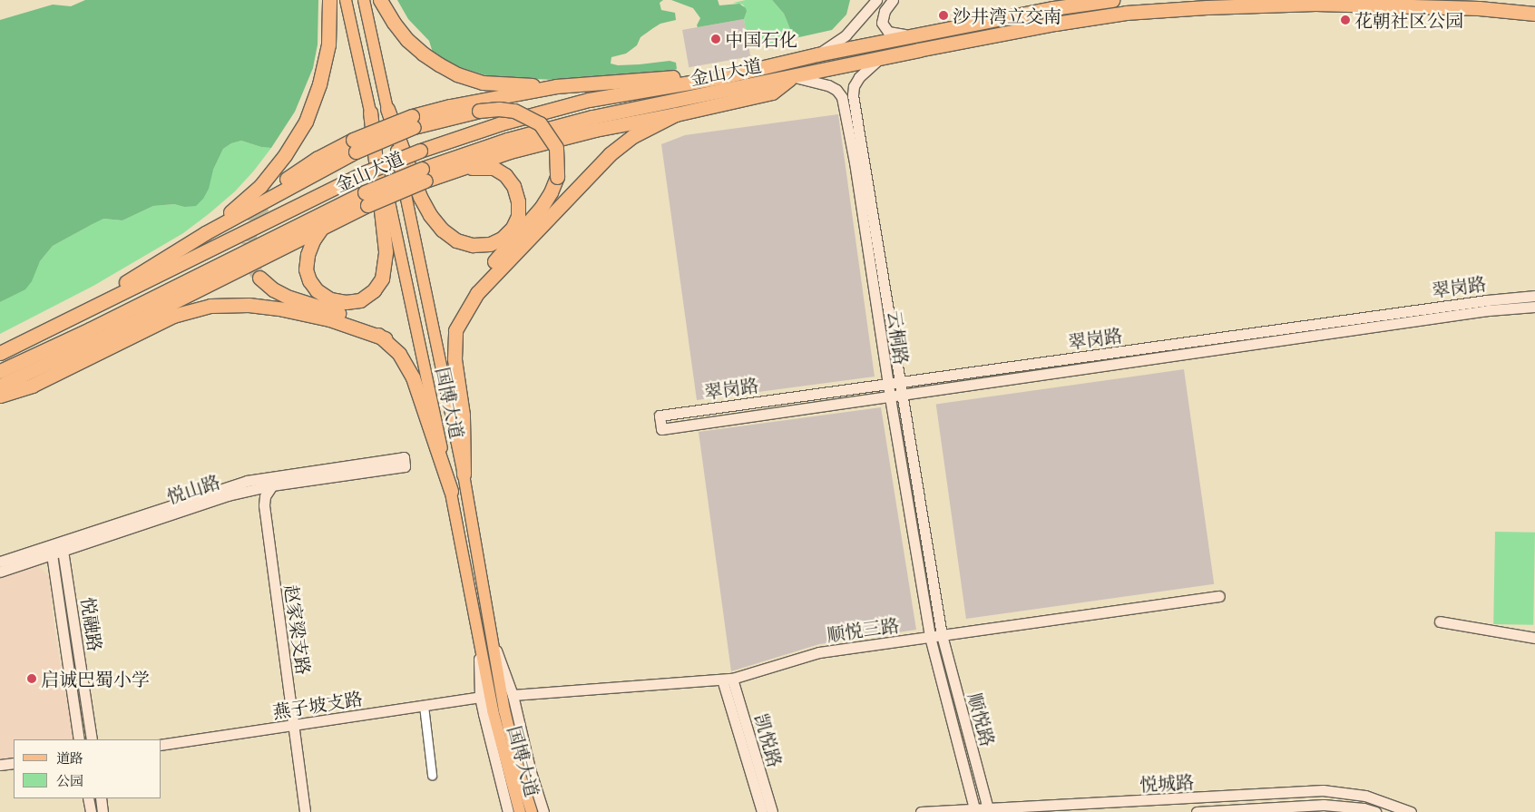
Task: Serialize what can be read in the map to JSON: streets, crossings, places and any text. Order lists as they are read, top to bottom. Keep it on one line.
{"streets":{"highway":["金山大道"],"main road":["翠岗路","云桐路","国博大道","悦山路","悦融路","赵家梁支路","顺悦三路","燕子坡支路","顺悦路","凯悦路","悦城路"]},"crossings":[["金山大道","云桐路"],["翠岗路","云桐路"],["云桐路","顺悦三路"],["云桐路","顺悦路"],["悦山路","悦融路"],["赵家梁支路","燕子坡支路"],["顺悦三路","顺悦路"],["顺悦三路","凯悦路"],["顺悦路","悦城路"]],"places":["沙井湾立交南","花朝社区公园","中国石化","启诚巴蜀小学"],"legend":["道路","公园"]}
